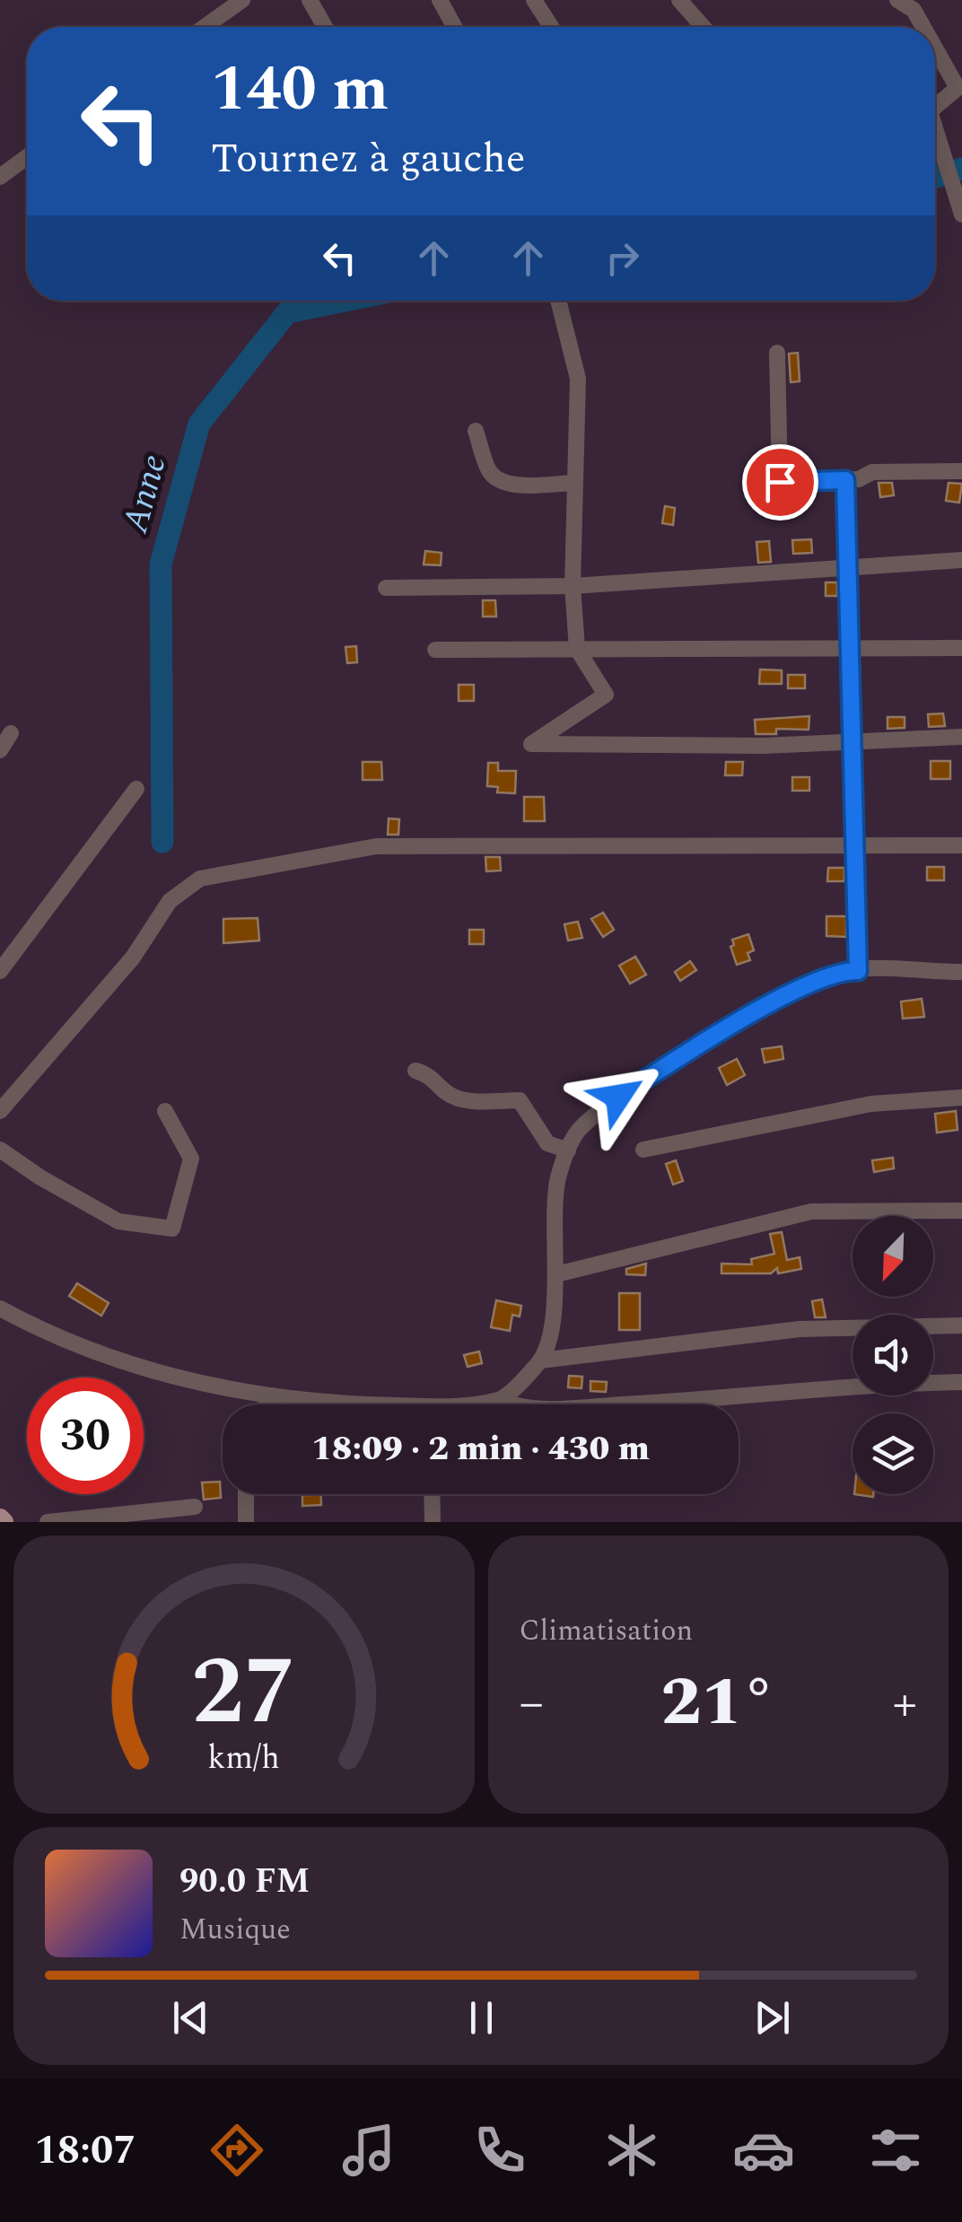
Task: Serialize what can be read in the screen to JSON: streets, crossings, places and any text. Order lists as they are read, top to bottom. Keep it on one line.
{"water":["Anne"],"north":"bottom left","page":{"turn":["140 m","Tournez à gauche"],"limit":"30","trip":"18:09 · 2 min · 430 m","tile":"Climatisation","heat":["−","21°","+"],"song":["90.0 FM","Musique"],"tabs":"18:07","gauge":["27","km/h"]}}
